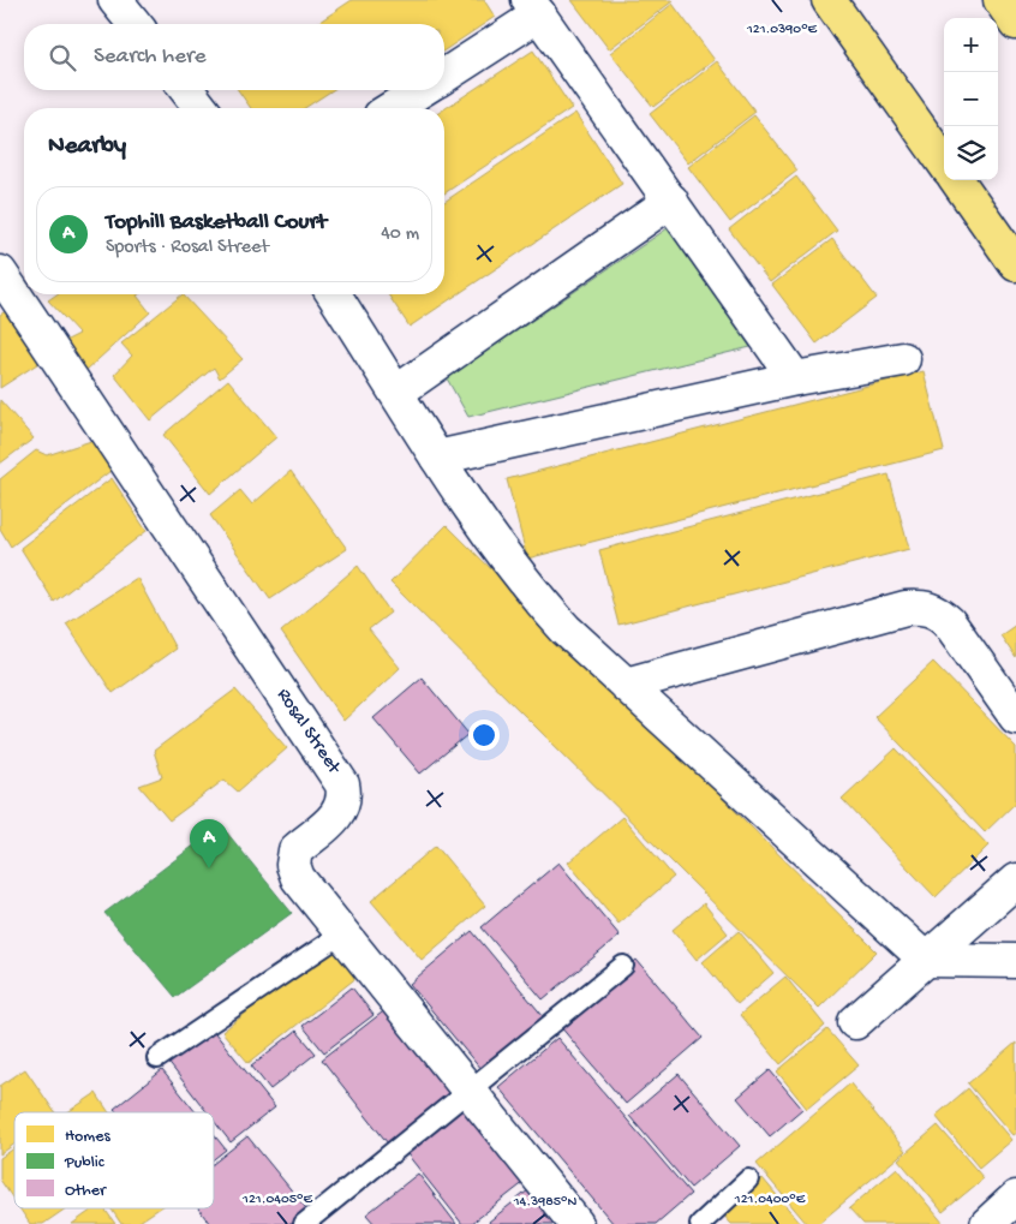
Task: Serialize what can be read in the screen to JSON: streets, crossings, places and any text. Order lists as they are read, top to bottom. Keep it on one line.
{"streets":{"street":["Rosal Street"]},"legend":["Homes","Public","Other"],"page":{"map_buttons":["+","−"],"search":"Search here","heading":"Nearby","list":[{"mark":"A","name":"Tophill Basketball Court","note":"Sports · Rosal Street","value":"40 m"}],"pins":"A"},"coordinates":["121.0390°E","121.0405°E","121.0400°E","14.3985°N"]}
